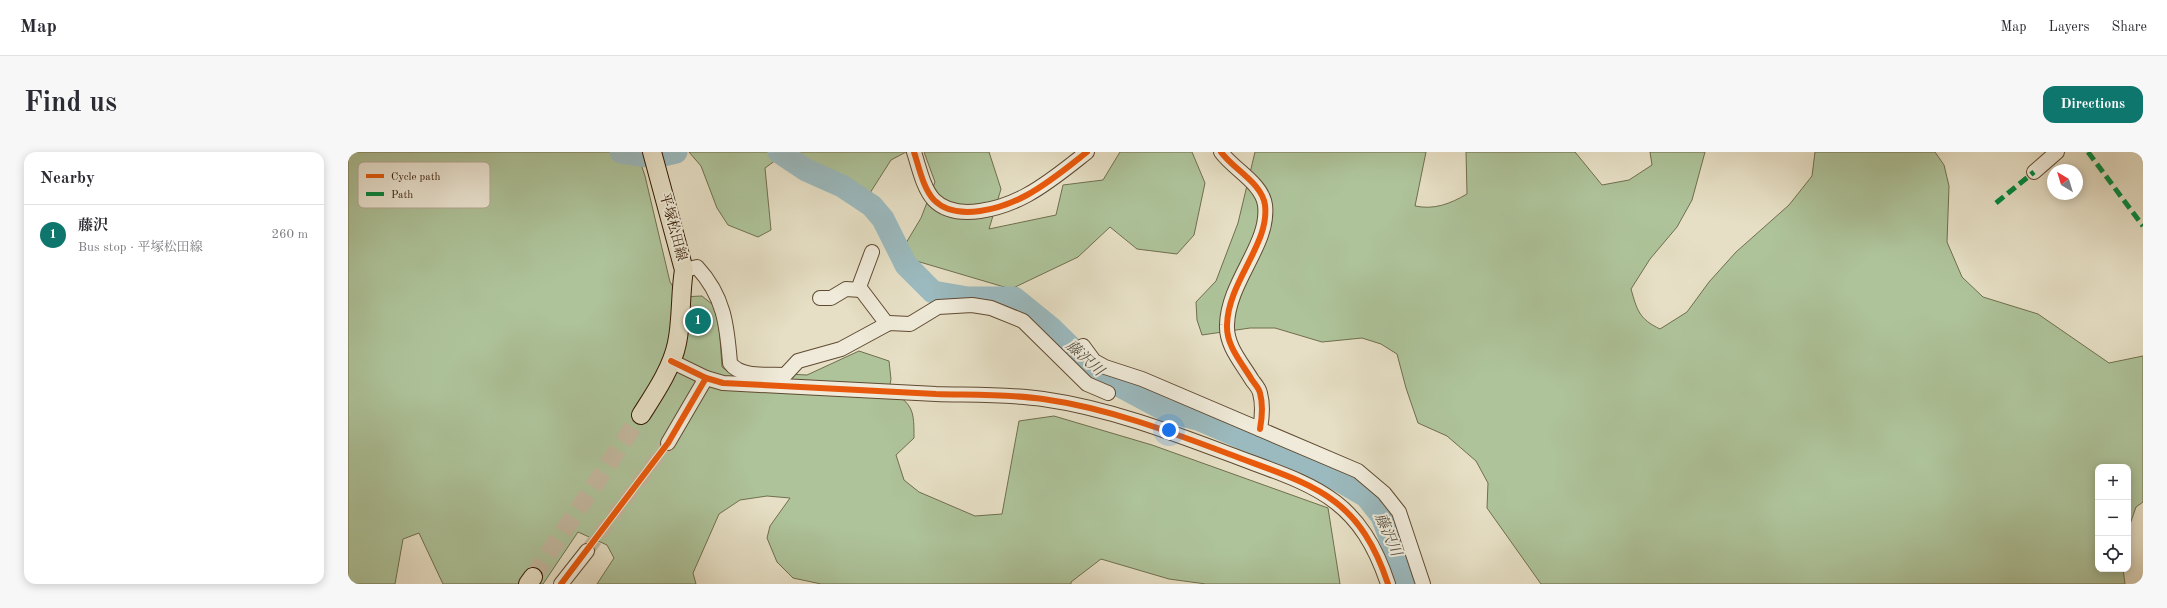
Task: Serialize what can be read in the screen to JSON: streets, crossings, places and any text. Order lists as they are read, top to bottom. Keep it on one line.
{"streets":{"main road":["平塚松田線"]},"water":["藤沢川"],"legend":["Cycle path","Path"],"north":"top left","page":{"header":"Map","nav":["Map","Layers","Share"],"buttons":"Directions","title":"Find us","heading":"Nearby","list":[{"mark":"1","name":"藤沢","note":"Bus stop · 平塚松田線","value":"260 m"}],"pins":"1","map_buttons":["+","−"]}}
